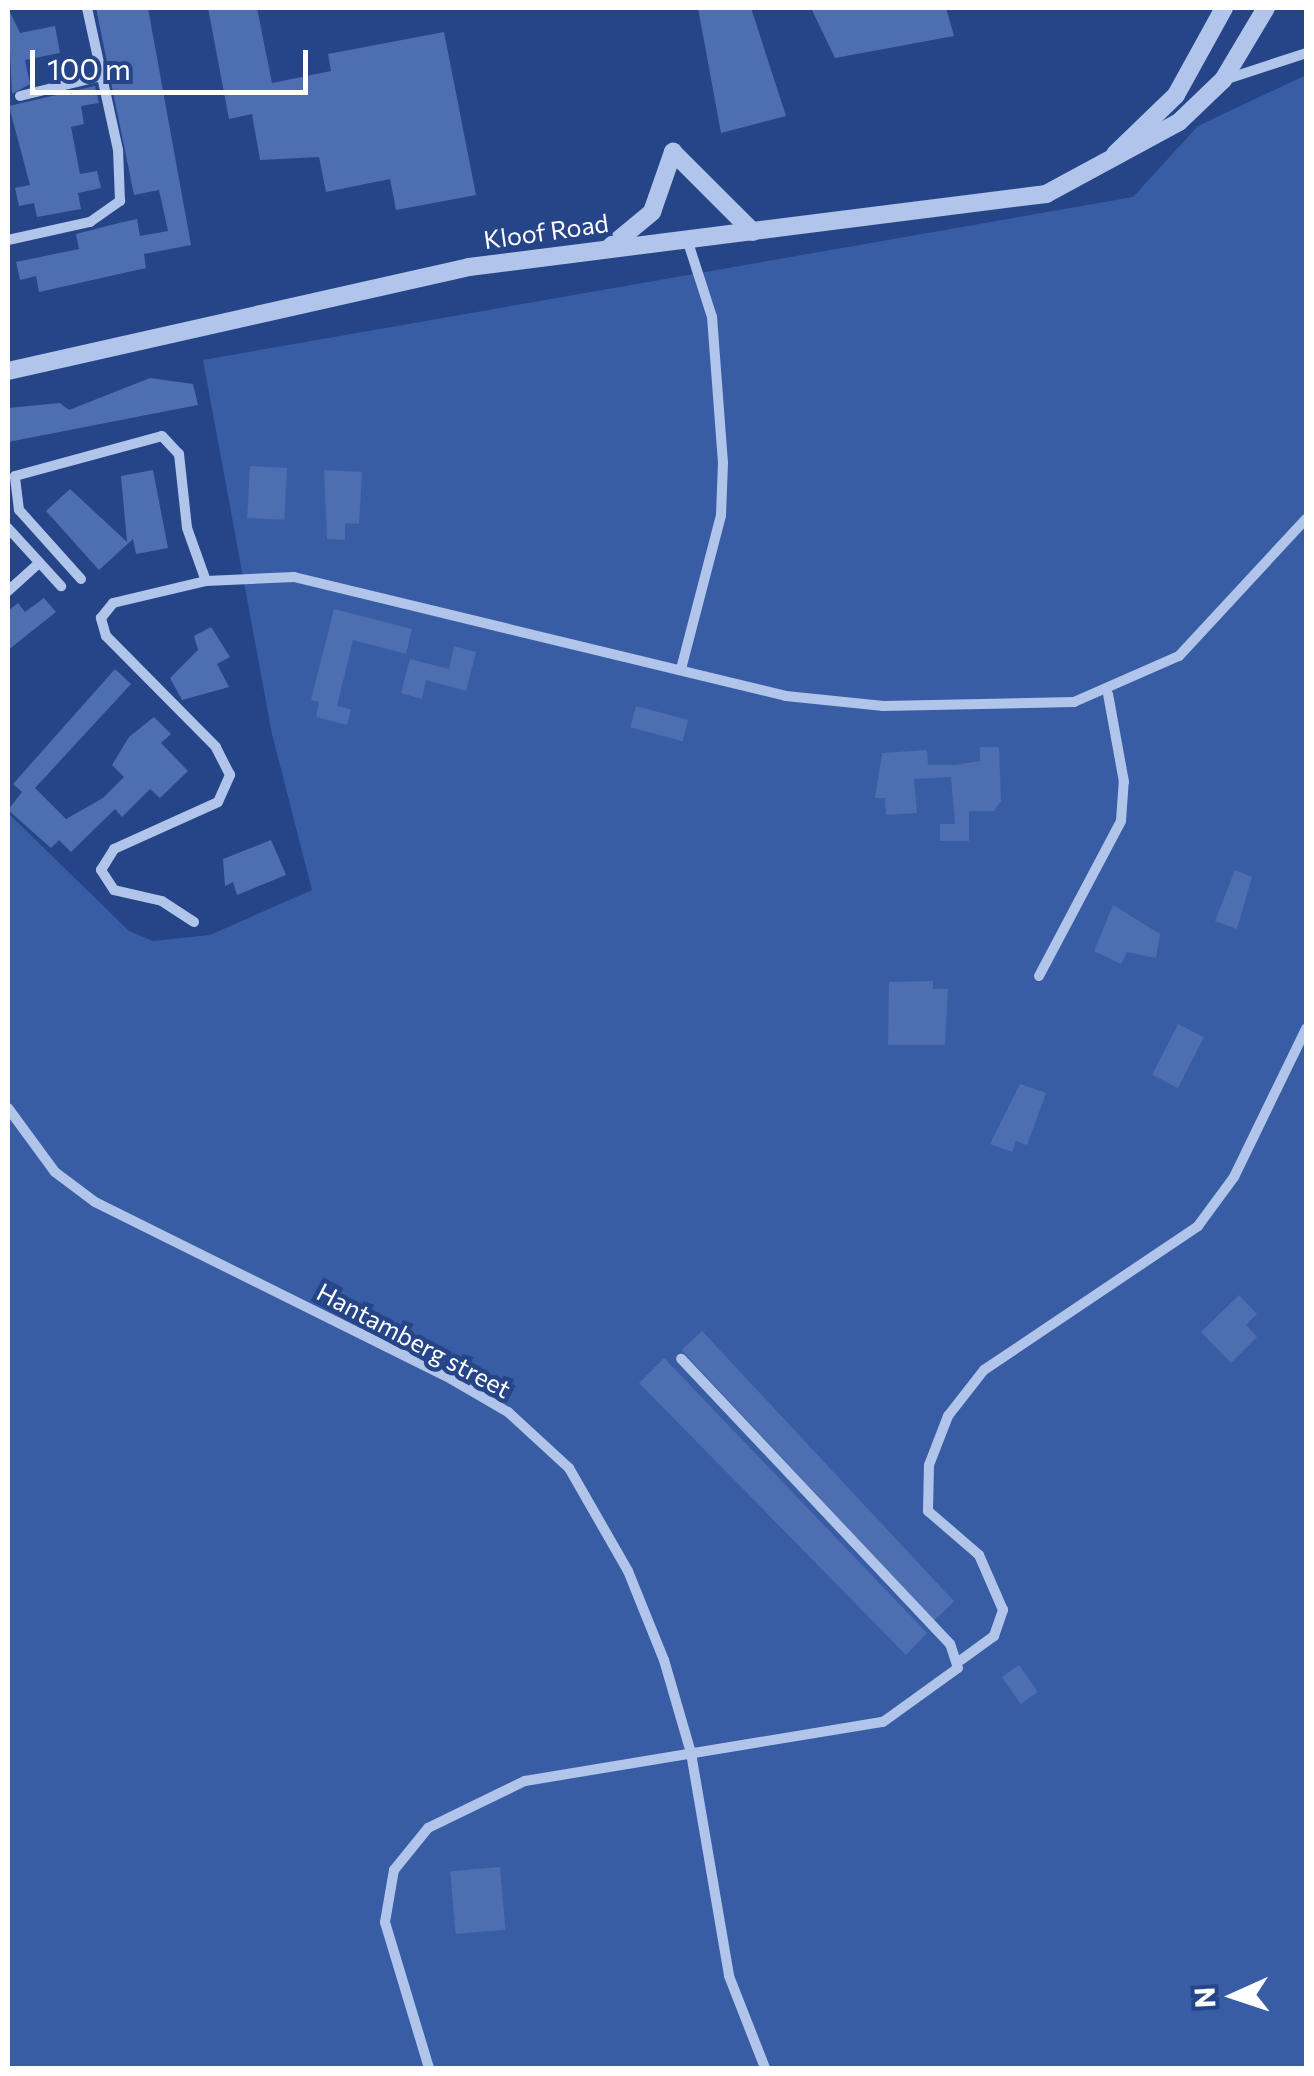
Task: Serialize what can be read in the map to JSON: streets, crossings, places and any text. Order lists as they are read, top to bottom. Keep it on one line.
{"streets":{"street":["Kloof Road","Hantamberg street"]},"scale_bar":"100 m","north":"left"}
